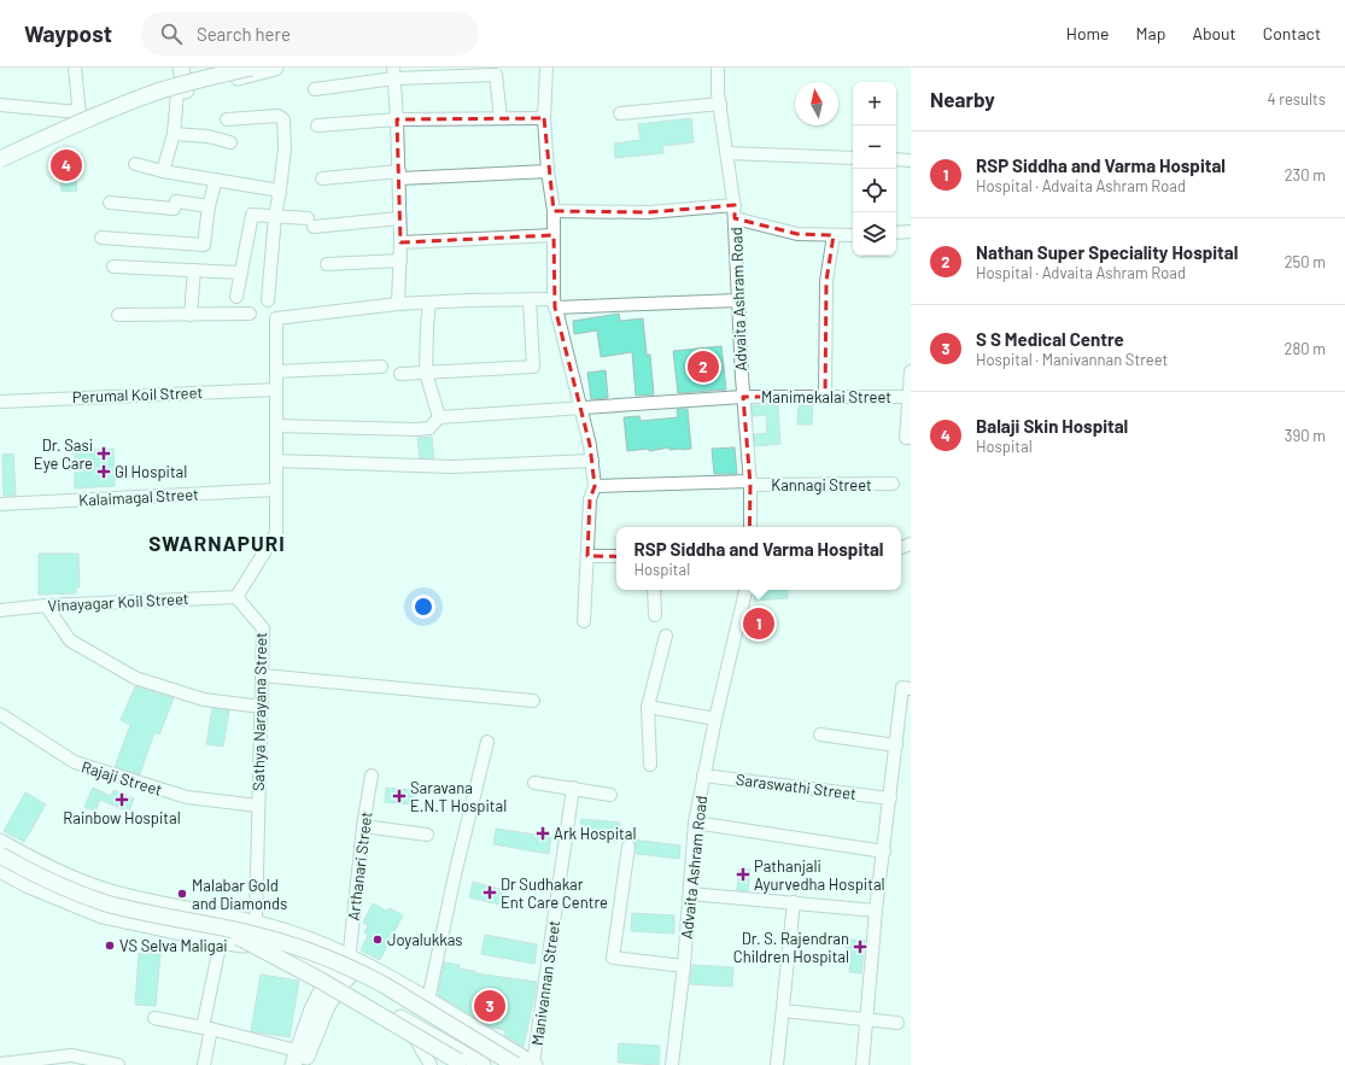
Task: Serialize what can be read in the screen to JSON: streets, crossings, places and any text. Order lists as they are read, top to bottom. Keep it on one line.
{"streets":{"street":["Advaita Ashram Road","Perumal Koil Street","Manimekalai Street","Kannagi Street","Kalaimagal Street","Vinayagar Koil Street","Sathya Narayana Street","Rajaji Street","Saraswathi Street","Arthanari Street","Manivannan Street"]},"crossings":[["Advaita Ashram Road","Manimekalai Street"],["Advaita Ashram Road","Kannagi Street"],["Advaita Ashram Road","Saraswathi Street"],["Vinayagar Koil Street","Sathya Narayana Street"],["Sathya Narayana Street","Rajaji Street"]],"districts":["SWARNAPURI"],"places":{"health":["Dr. Sasi Eye Care","Gl Hospital","Saravana E.N.T Hospital","Rainbow Hospital","Ark Hospital","Pathanjali Ayurvedha Hospital","Dr Sudhakar Ent Care Centre","Dr. S. Rajendran Children Hospital"],"other":["Malabar Gold and Diamonds","Joyalukkas","VS Selva Maligai"]},"north":"top","page":{"header":"Waypost","search":"Search here","nav":["Home","Map","About","Contact"],"heading":["Nearby","4 results"],"map_buttons":["+","−"],"list":[{"mark":"1","name":"RSP Siddha and Varma Hospital","note":"Hospital · Advaita Ashram Road","value":"230 m"},{"mark":"2","name":"Nathan Super Speciality Hospital","note":"Hospital · Advaita Ashram Road","value":"250 m"},{"mark":"3","name":"S S Medical Centre","note":"Hospital · Manivannan Street","value":"280 m"},{"mark":"4","name":"Balaji Skin Hospital","note":"Hospital","value":"390 m"}],"pins":["4","2","1","3"],"popup":["RSP Siddha and Varma Hospital","Hospital"]}}
